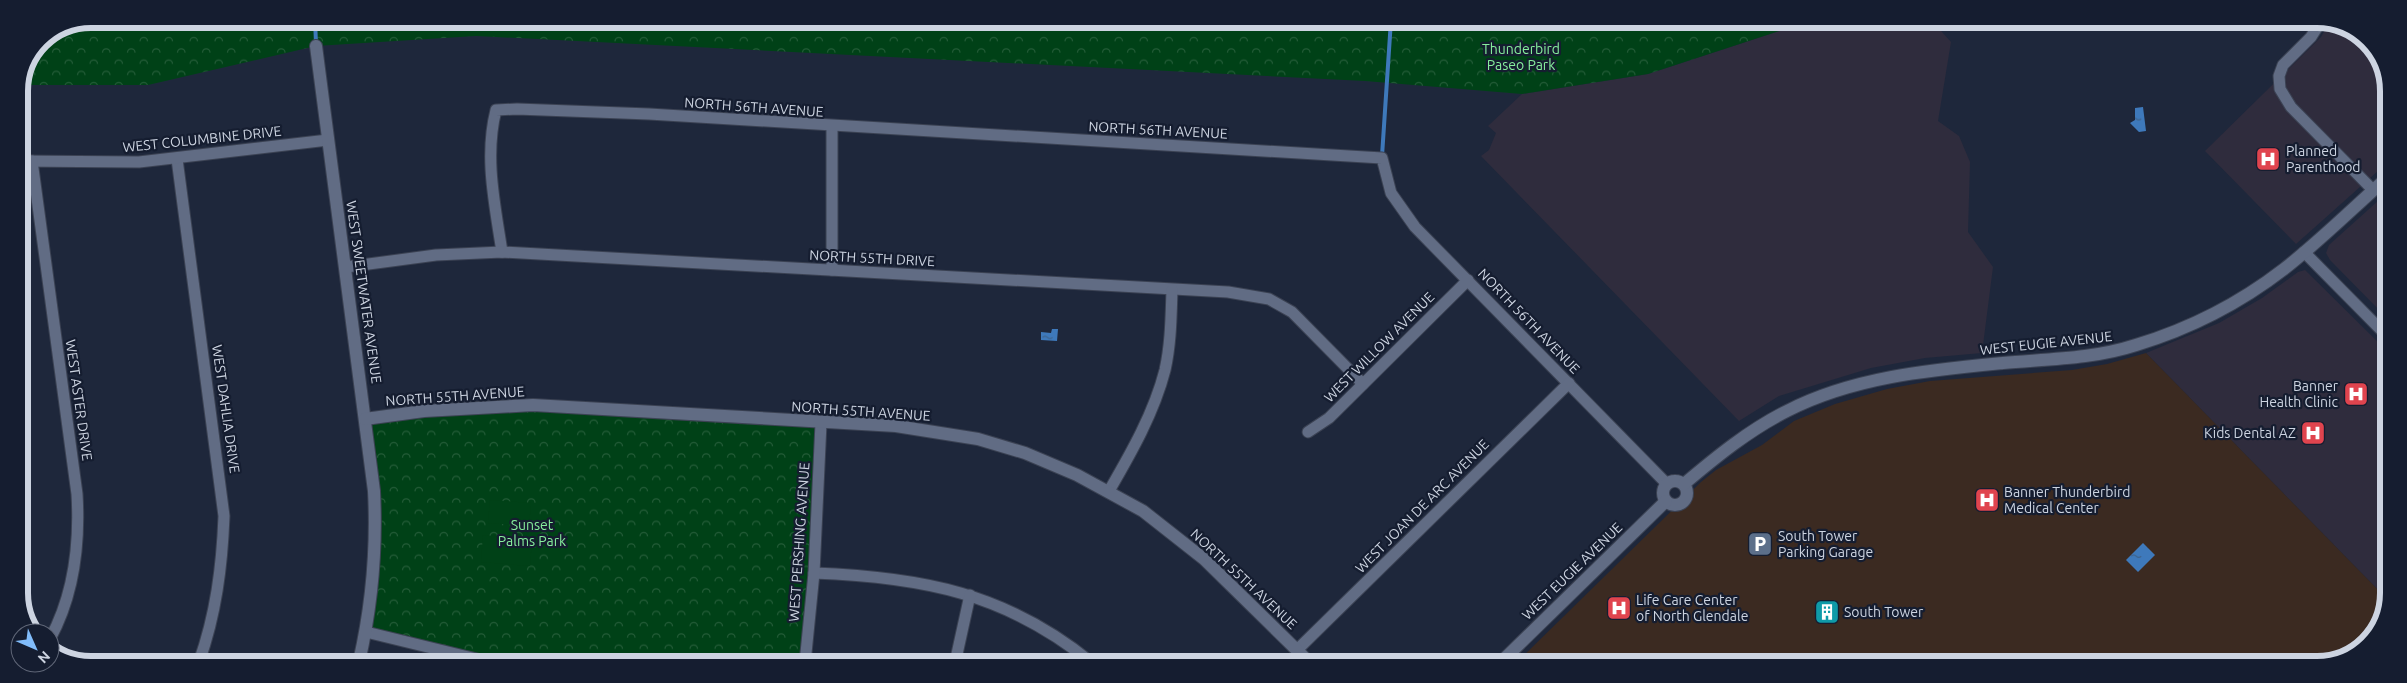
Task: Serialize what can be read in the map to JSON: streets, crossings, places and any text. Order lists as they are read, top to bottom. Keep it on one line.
{"streets":{"street":["NORTH 56TH AVENUE","WEST COLUMBINE DRIVE","NORTH 55TH DRIVE","WEST SWEETWATER AVENUE","WEST EUGIE AVENUE","WEST WILLOW AVENUE","NORTH 55TH AVENUE","WEST ASTER DRIVE","WEST DAHLIA DRIVE","WEST JOAN DE ARC AVENUE","WEST PERSHING AVENUE"]},"crossings":[["NORTH 56TH AVENUE","NORTH 55TH DRIVE"],["NORTH 56TH AVENUE","WEST EUGIE AVENUE"],["NORTH 56TH AVENUE","WEST WILLOW AVENUE"],["NORTH 56TH AVENUE","WEST JOAN DE ARC AVENUE"],["WEST COLUMBINE DRIVE","WEST SWEETWATER AVENUE"],["WEST COLUMBINE DRIVE","WEST ASTER DRIVE"],["WEST COLUMBINE DRIVE","WEST DAHLIA DRIVE"],["NORTH 55TH DRIVE","WEST SWEETWATER AVENUE"],["NORTH 55TH DRIVE","WEST WILLOW AVENUE"],["WEST SWEETWATER AVENUE","NORTH 55TH AVENUE"],["NORTH 55TH AVENUE","WEST JOAN DE ARC AVENUE"],["NORTH 55TH AVENUE","WEST PERSHING AVENUE"]],"parks":["Thunderbird Paseo Park","Sunset Palms Park"],"places":{"hospital":["Planned Parenthood","Banner Health Clinic","Kids Dental AZ","Banner Thunderbird Medical Center","Life Care Center of North Glendale"],"parking":["South Tower Parking Garage"],"building":["South Tower"]},"north":"bottom right"}
